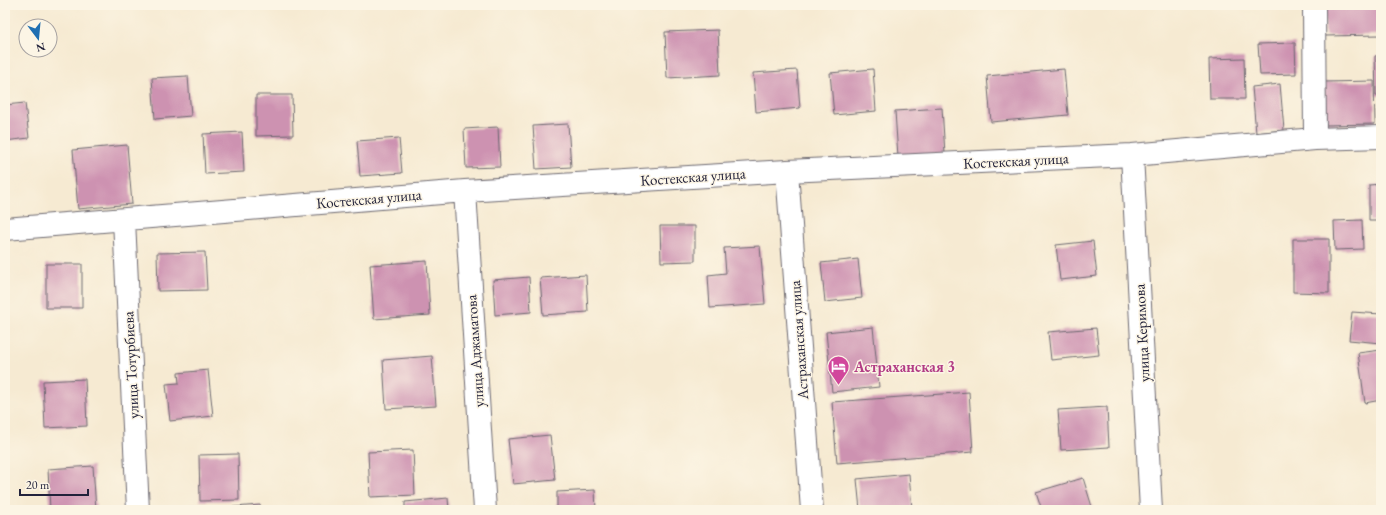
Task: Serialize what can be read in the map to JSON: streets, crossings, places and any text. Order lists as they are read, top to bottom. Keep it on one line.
{"streets":{"street":["Костекская улица","улица Керимова","Астраханская улица","улица Аджаматова","улица Тотурбиева"]},"crossings":[["Костекская улица","улица Керимова"],["Костекская улица","Астраханская улица"],["Костекская улица","улица Аджаматова"],["Костекская улица","улица Тотурбиева"]],"places":{"hotel":["Астраханская 3"]},"scale_bar":"20 m","north":"bottom"}
